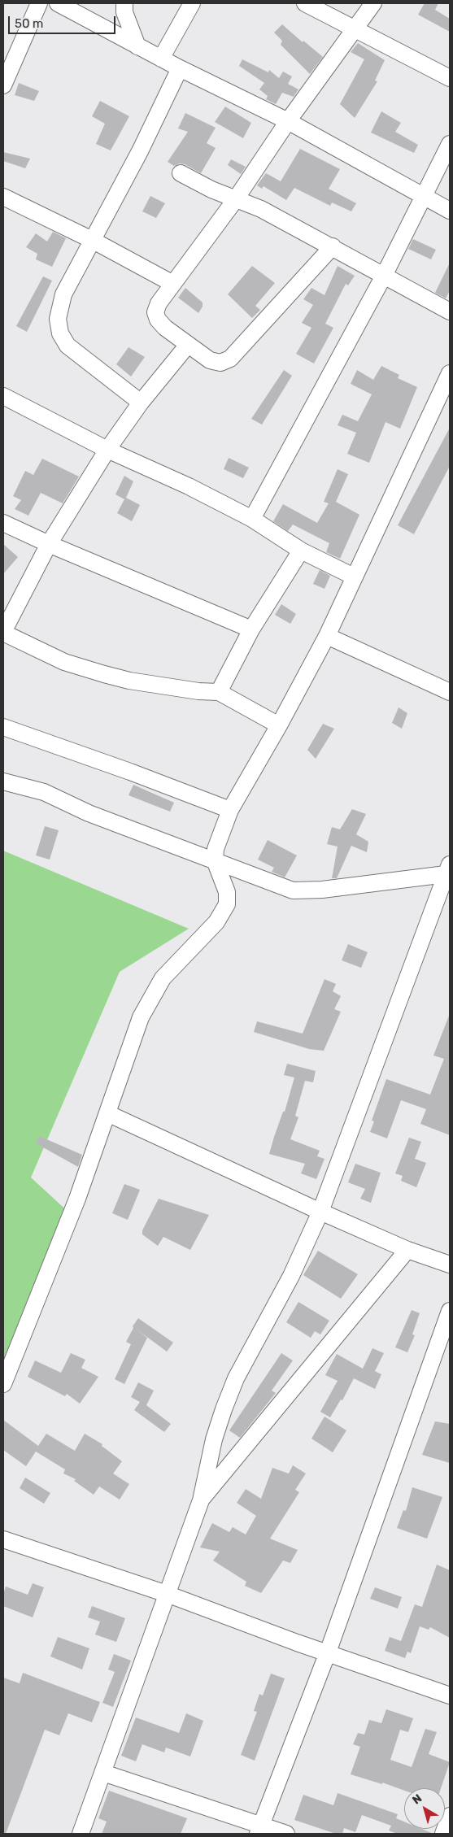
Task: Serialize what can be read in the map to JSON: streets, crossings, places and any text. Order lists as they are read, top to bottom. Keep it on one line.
{"scale_bar":"50 m","north":"top left"}
